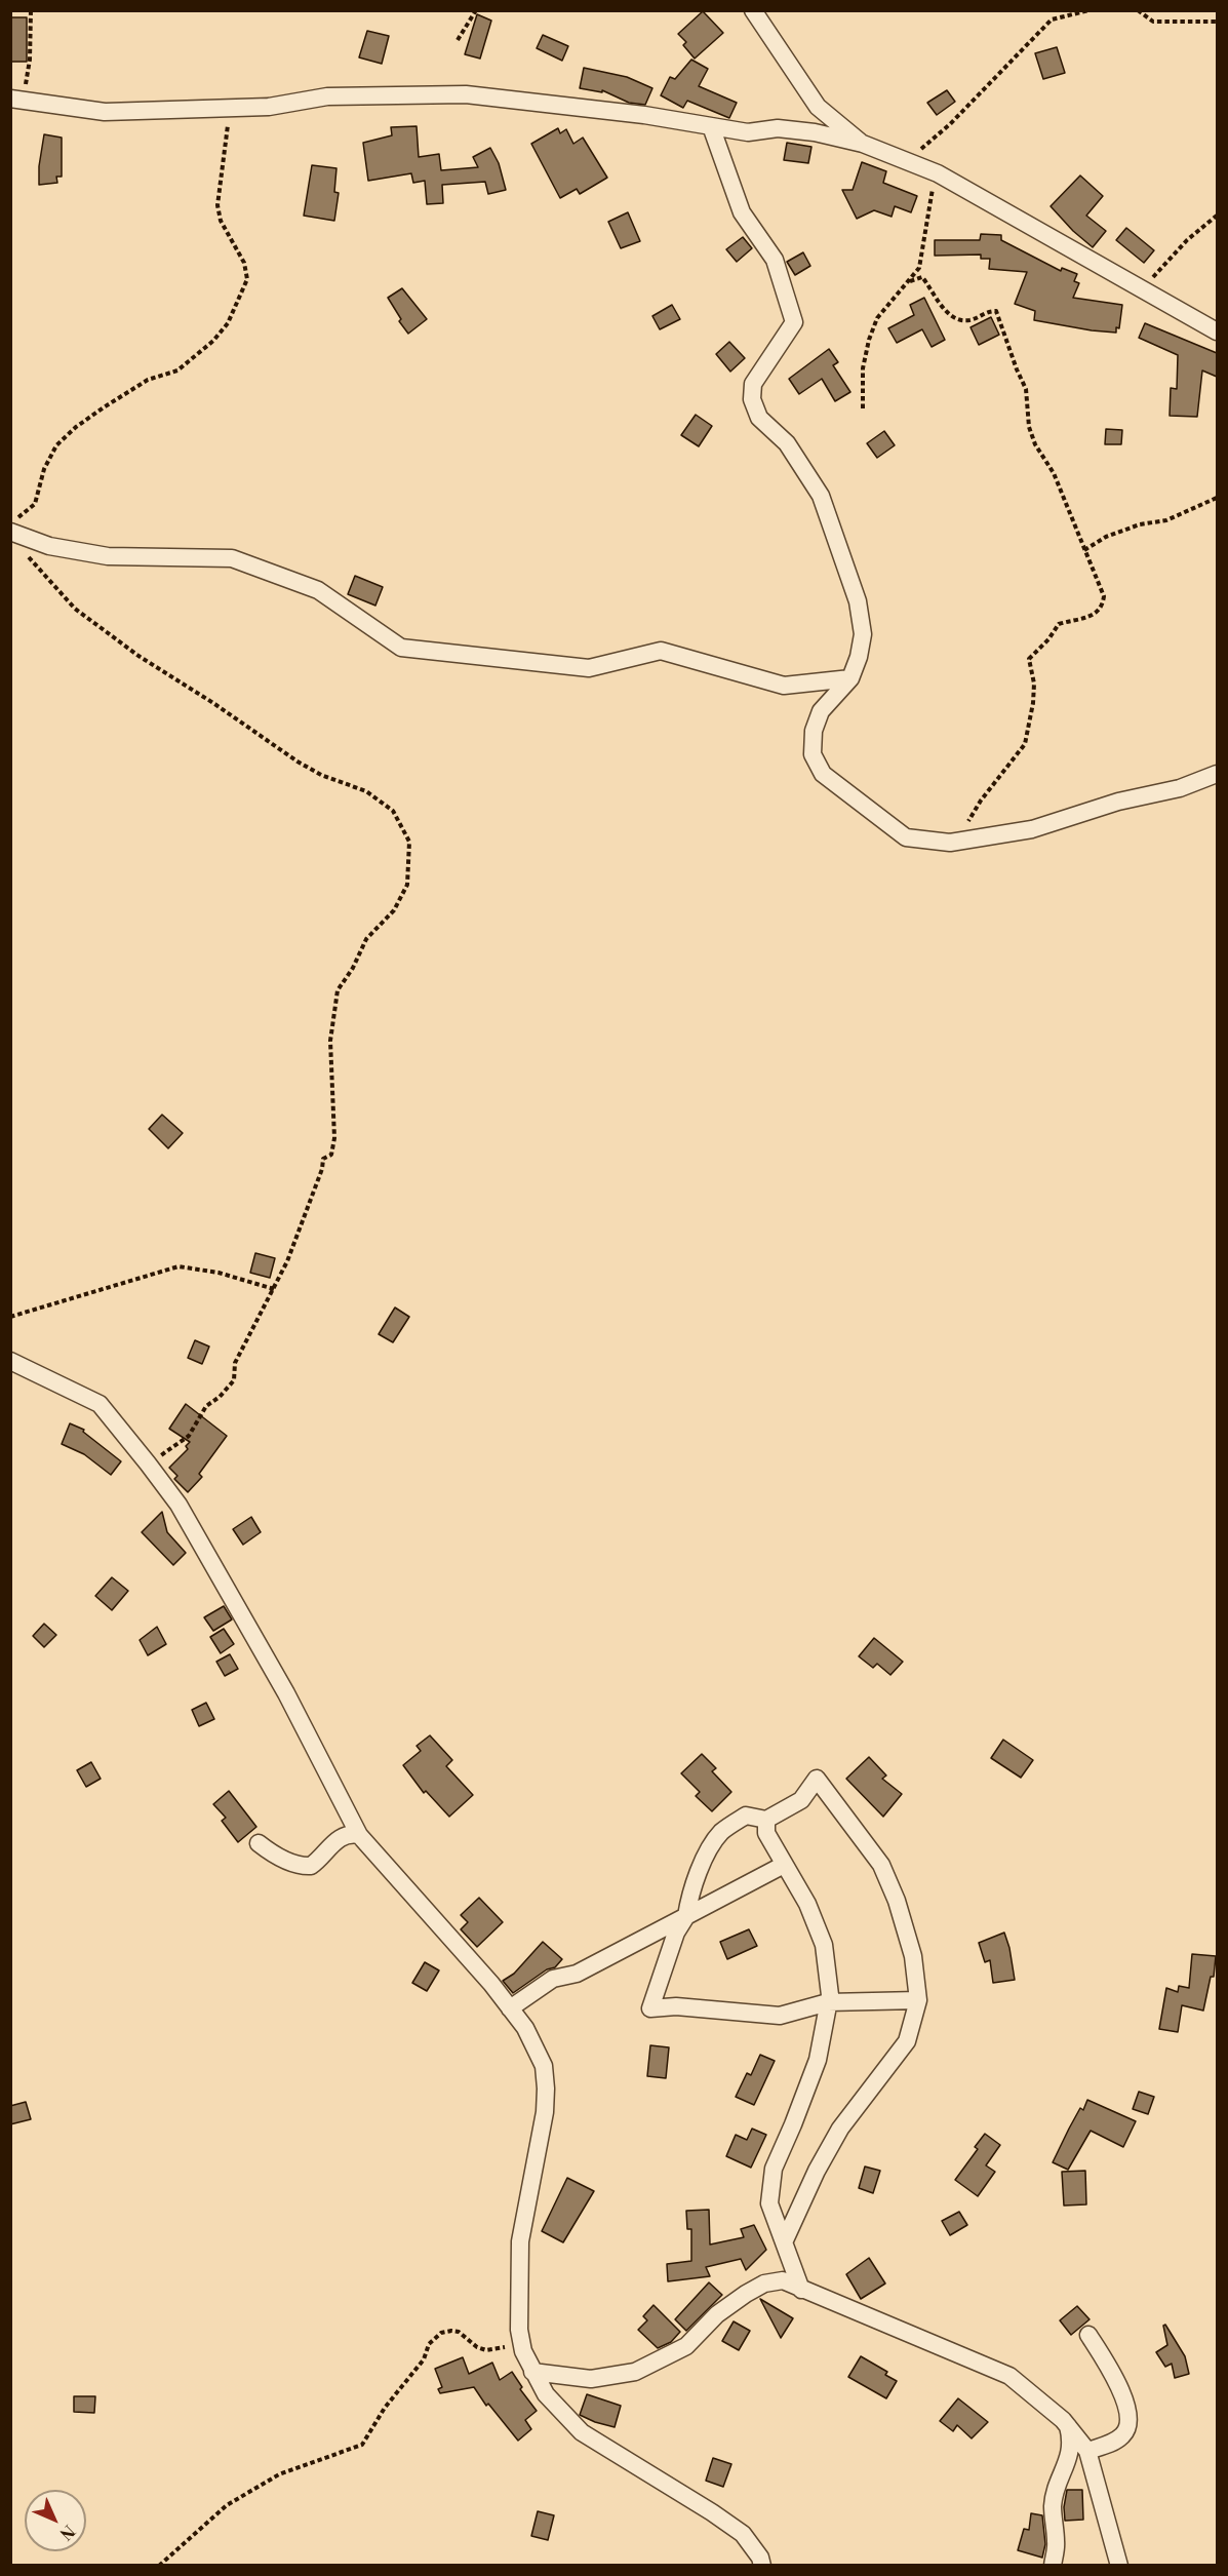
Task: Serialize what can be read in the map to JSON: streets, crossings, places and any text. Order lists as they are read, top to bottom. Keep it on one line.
{"north":"bottom right"}
